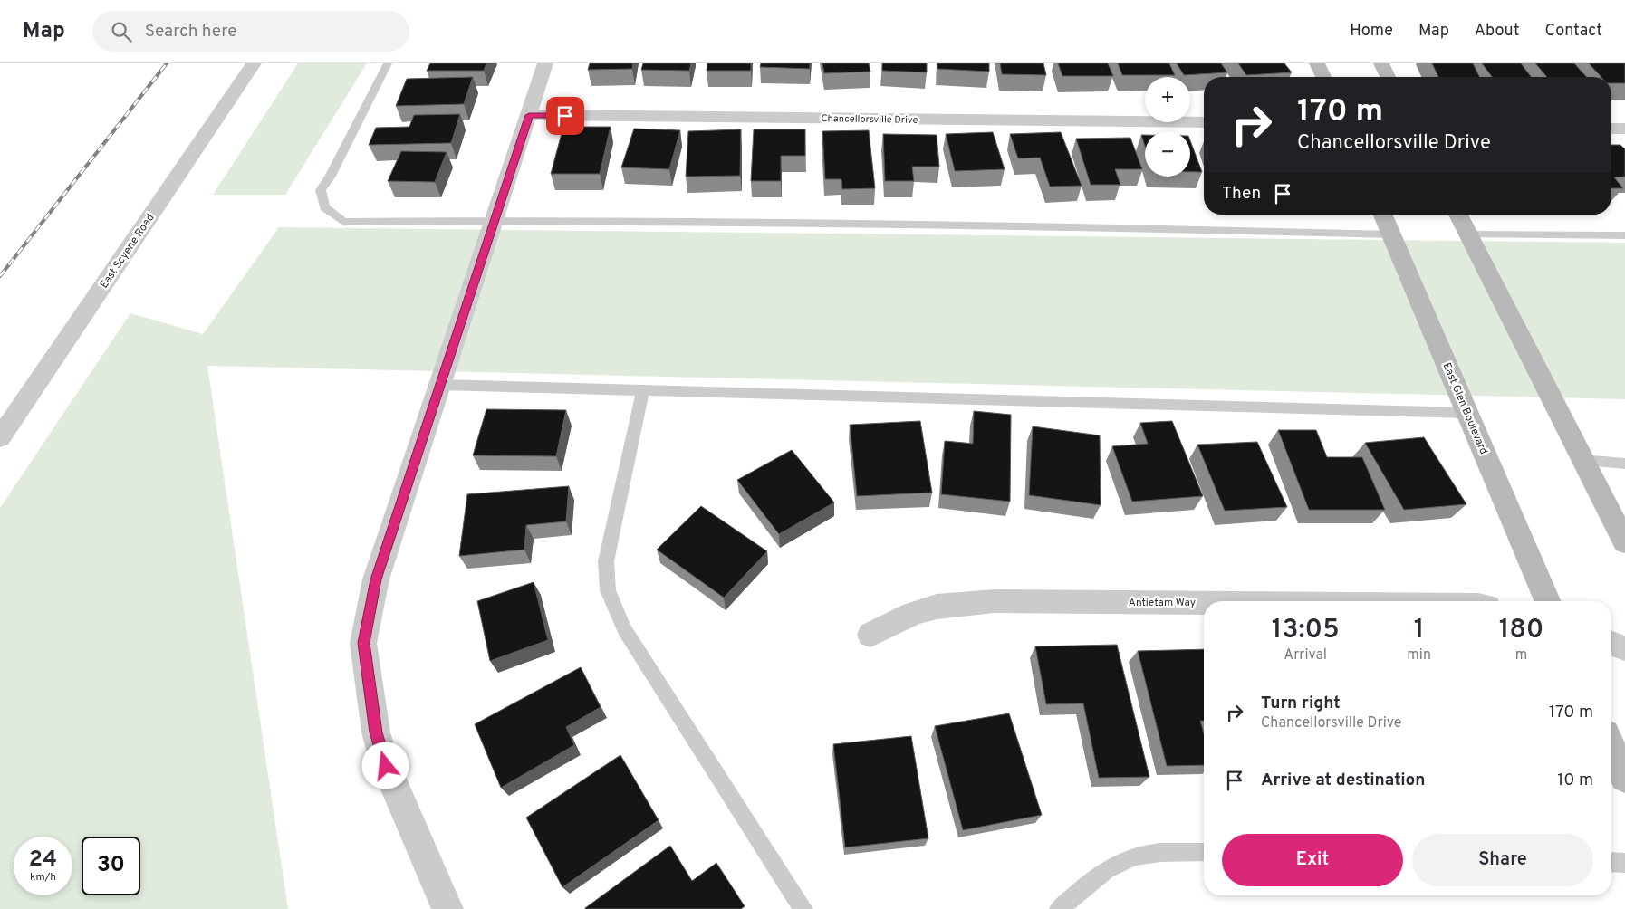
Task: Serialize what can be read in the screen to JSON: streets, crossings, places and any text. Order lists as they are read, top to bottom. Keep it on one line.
{"streets":{"main road":["East Glen Boulevard"],"street":["Chancellorsville Drive","East Scyene Road","Antietam Way"]},"page":{"header":"Map","search":"Search here","nav":["Home","Map","About","Contact"],"map_buttons":["+","−"],"turn":["170 m","Chancellorsville Drive"],"then":"Then","eta":["13:05","Arrival","1","min","180","m"],"list":[{"name":"Turn right","note":"Chancellorsville Drive","value":"170 m"},{"name":"Arrive at destination","value":"10 m"}],"buttons":["Exit","Share"],"speed":"24 km/h","limit":"30"}}
